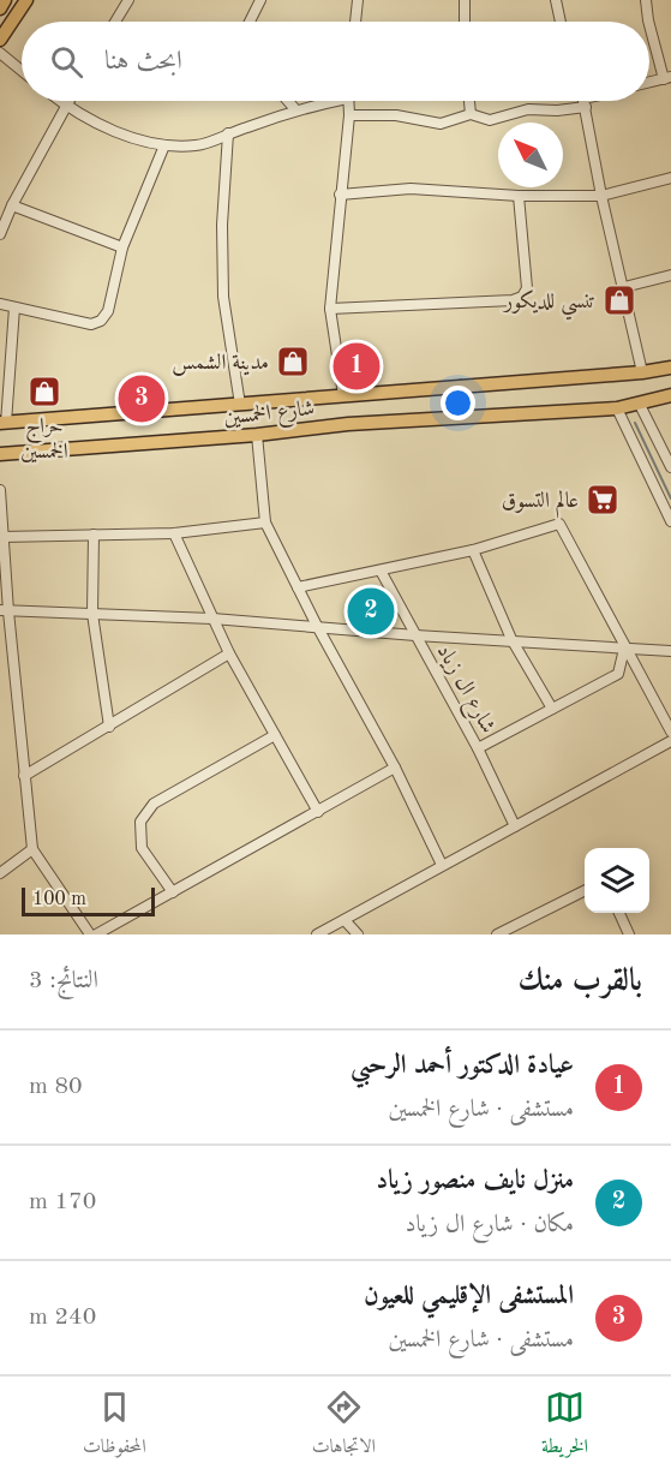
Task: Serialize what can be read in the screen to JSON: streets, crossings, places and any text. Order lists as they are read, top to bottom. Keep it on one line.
{"streets":{"main road":["شارع الخمسين"],"street":["شارع ال زياد"]},"places":{"shop":["تنسي للديكور","مدينة الشمس","حراج الخمسين"],"supermarket":["عالم التسوق"]},"scale_bar":"100 m","north":"top left","page":{"search":"ابحث هنا","pins":["1","3","2"],"scale":"100 m","heading":["بالقرب منك","النتائج: 3"],"list":[{"mark":"1","name":"عيادة الدكتور أحمد الرحبي","note":"مستشفى · شارع الخمسين","value":"80 m"},{"mark":"2","name":"منزل نايف منصور زياد","note":"مكان · شارع ال زياد","value":"170 m"},{"mark":"3","name":"المستشفى الإقليمي للعيون","note":"مستشفى · شارع الخمسين","value":"240 m"}],"nav":["الخريطة","الاتجاهات","المحفوظات"]}}
